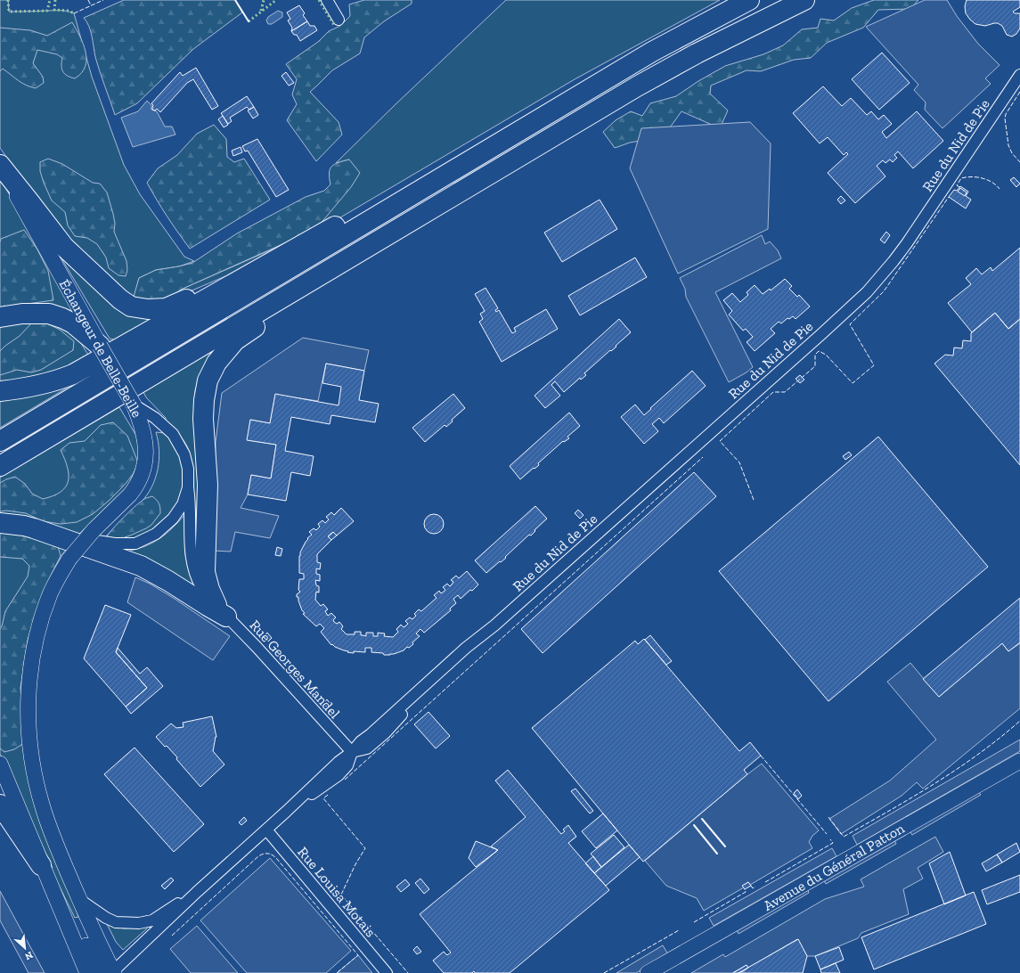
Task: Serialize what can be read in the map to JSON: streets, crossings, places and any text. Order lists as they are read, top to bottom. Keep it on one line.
{"streets":{"street":["Rue du Nid de Pie","Échangeur de Belle-Beille","Rue Georges Mandel","Avenue du Général Patton","Rue Louisa Motais"]},"crossings":[["Rue du Nid de Pie","Échangeur de Belle-Beille"],["Rue du Nid de Pie","Rue Georges Mandel"],["Rue du Nid de Pie","Rue Louisa Motais"],["Échangeur de Belle-Beille","Rue Georges Mandel"]],"north":"bottom right"}
